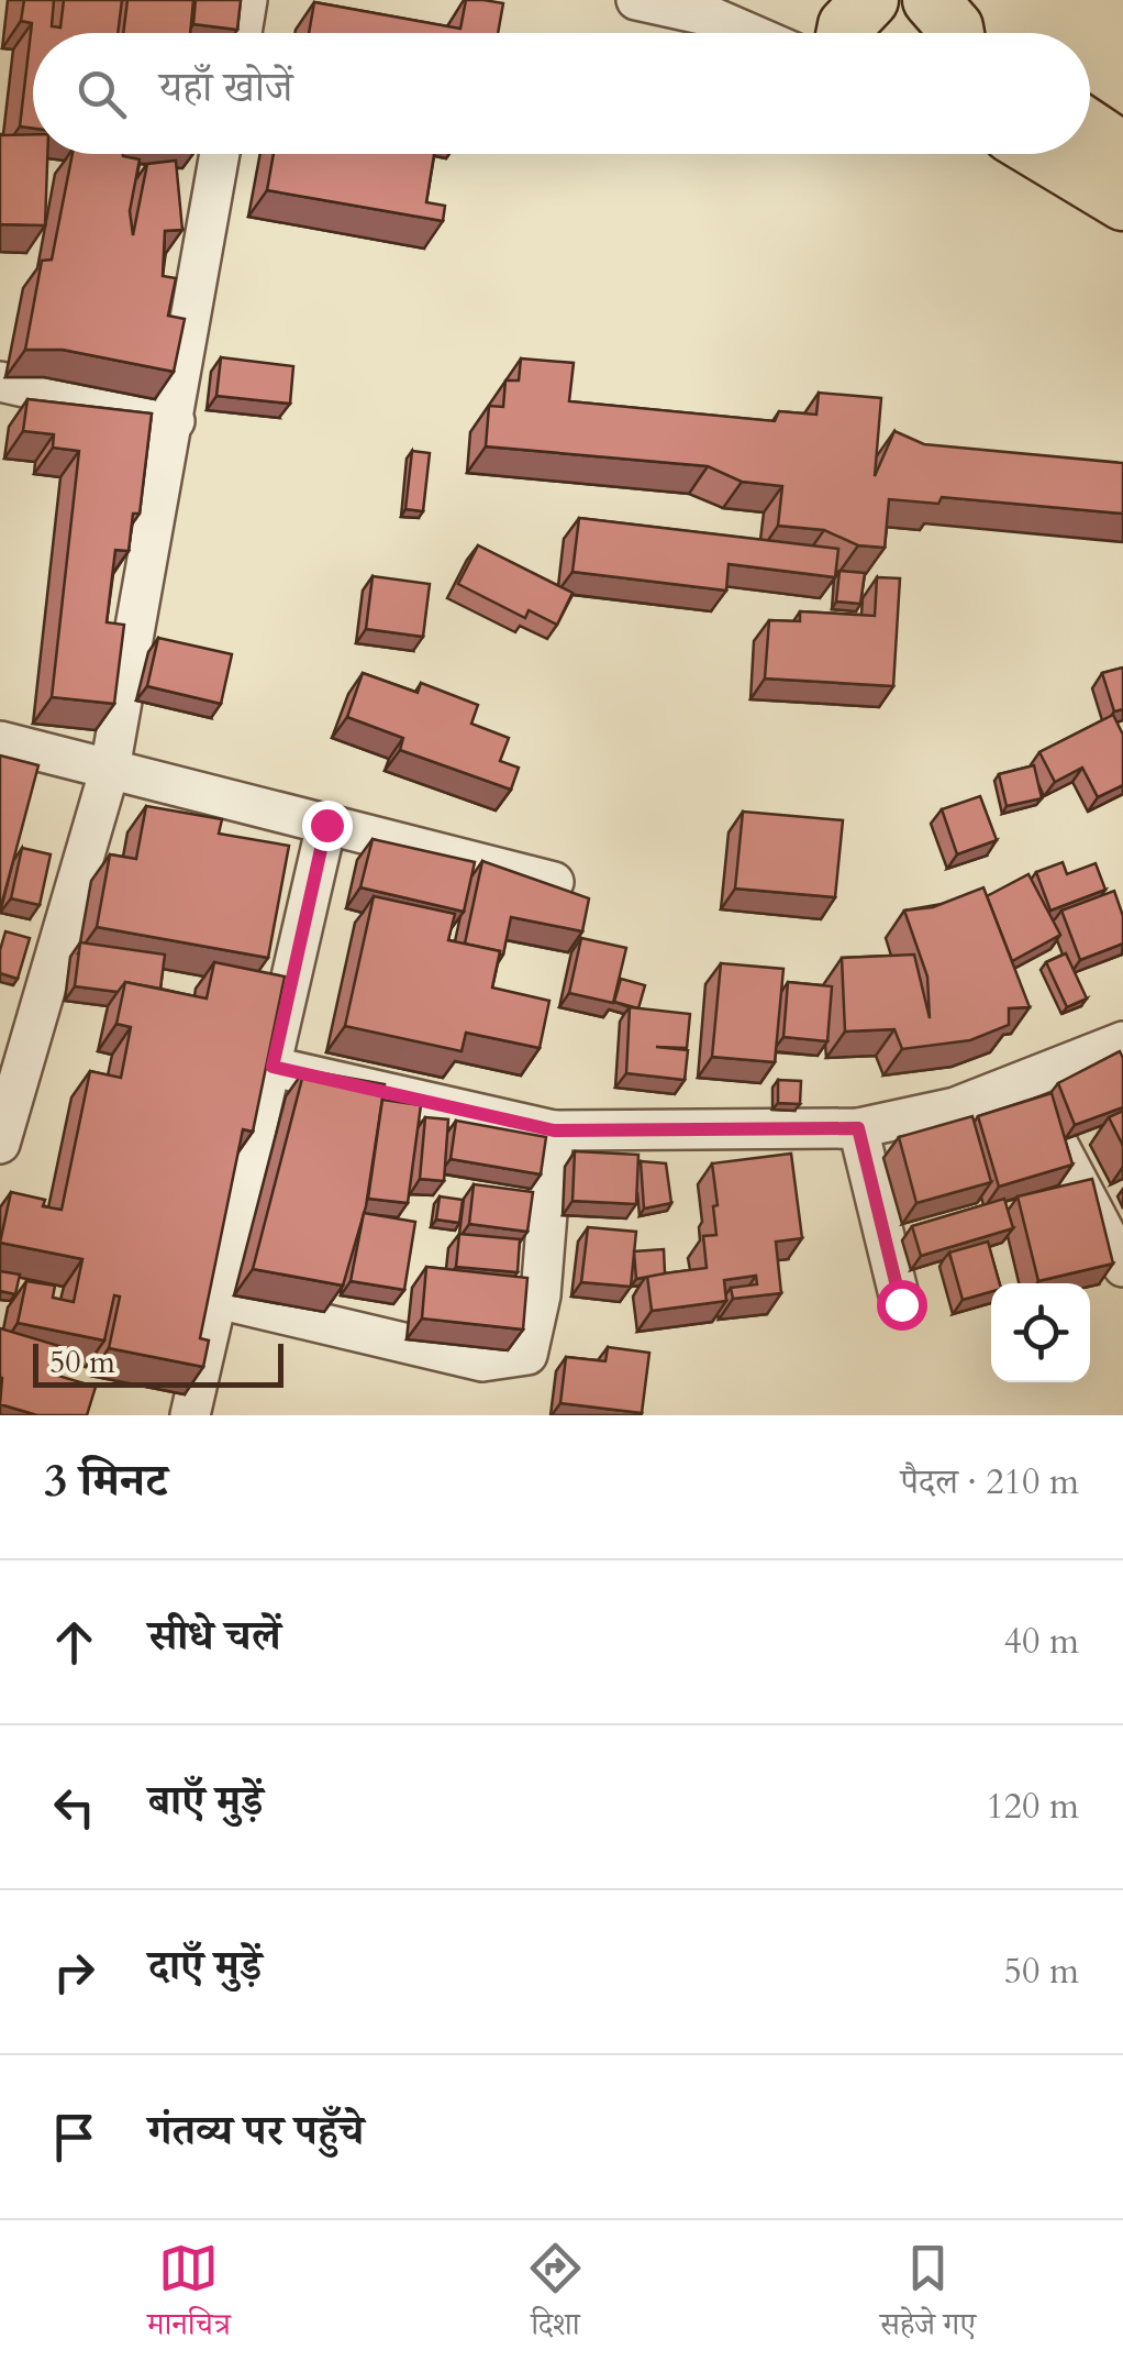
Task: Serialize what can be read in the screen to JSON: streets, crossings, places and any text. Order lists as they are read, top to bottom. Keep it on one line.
{"scale_bar":"50 m","page":{"search":"यहाँ खोजें","scale":"50 m","heading":["3 मिनट","पैदल · 210 m"],"list":[["सीधे चलें","40 m"],["बाएँ मुड़ें","120 m"],["दाएँ मुड़ें","50 m"],"गंतव्य पर पहुँचे"],"nav":["मानचित्र","दिशा","सहेजे गए"]}}
